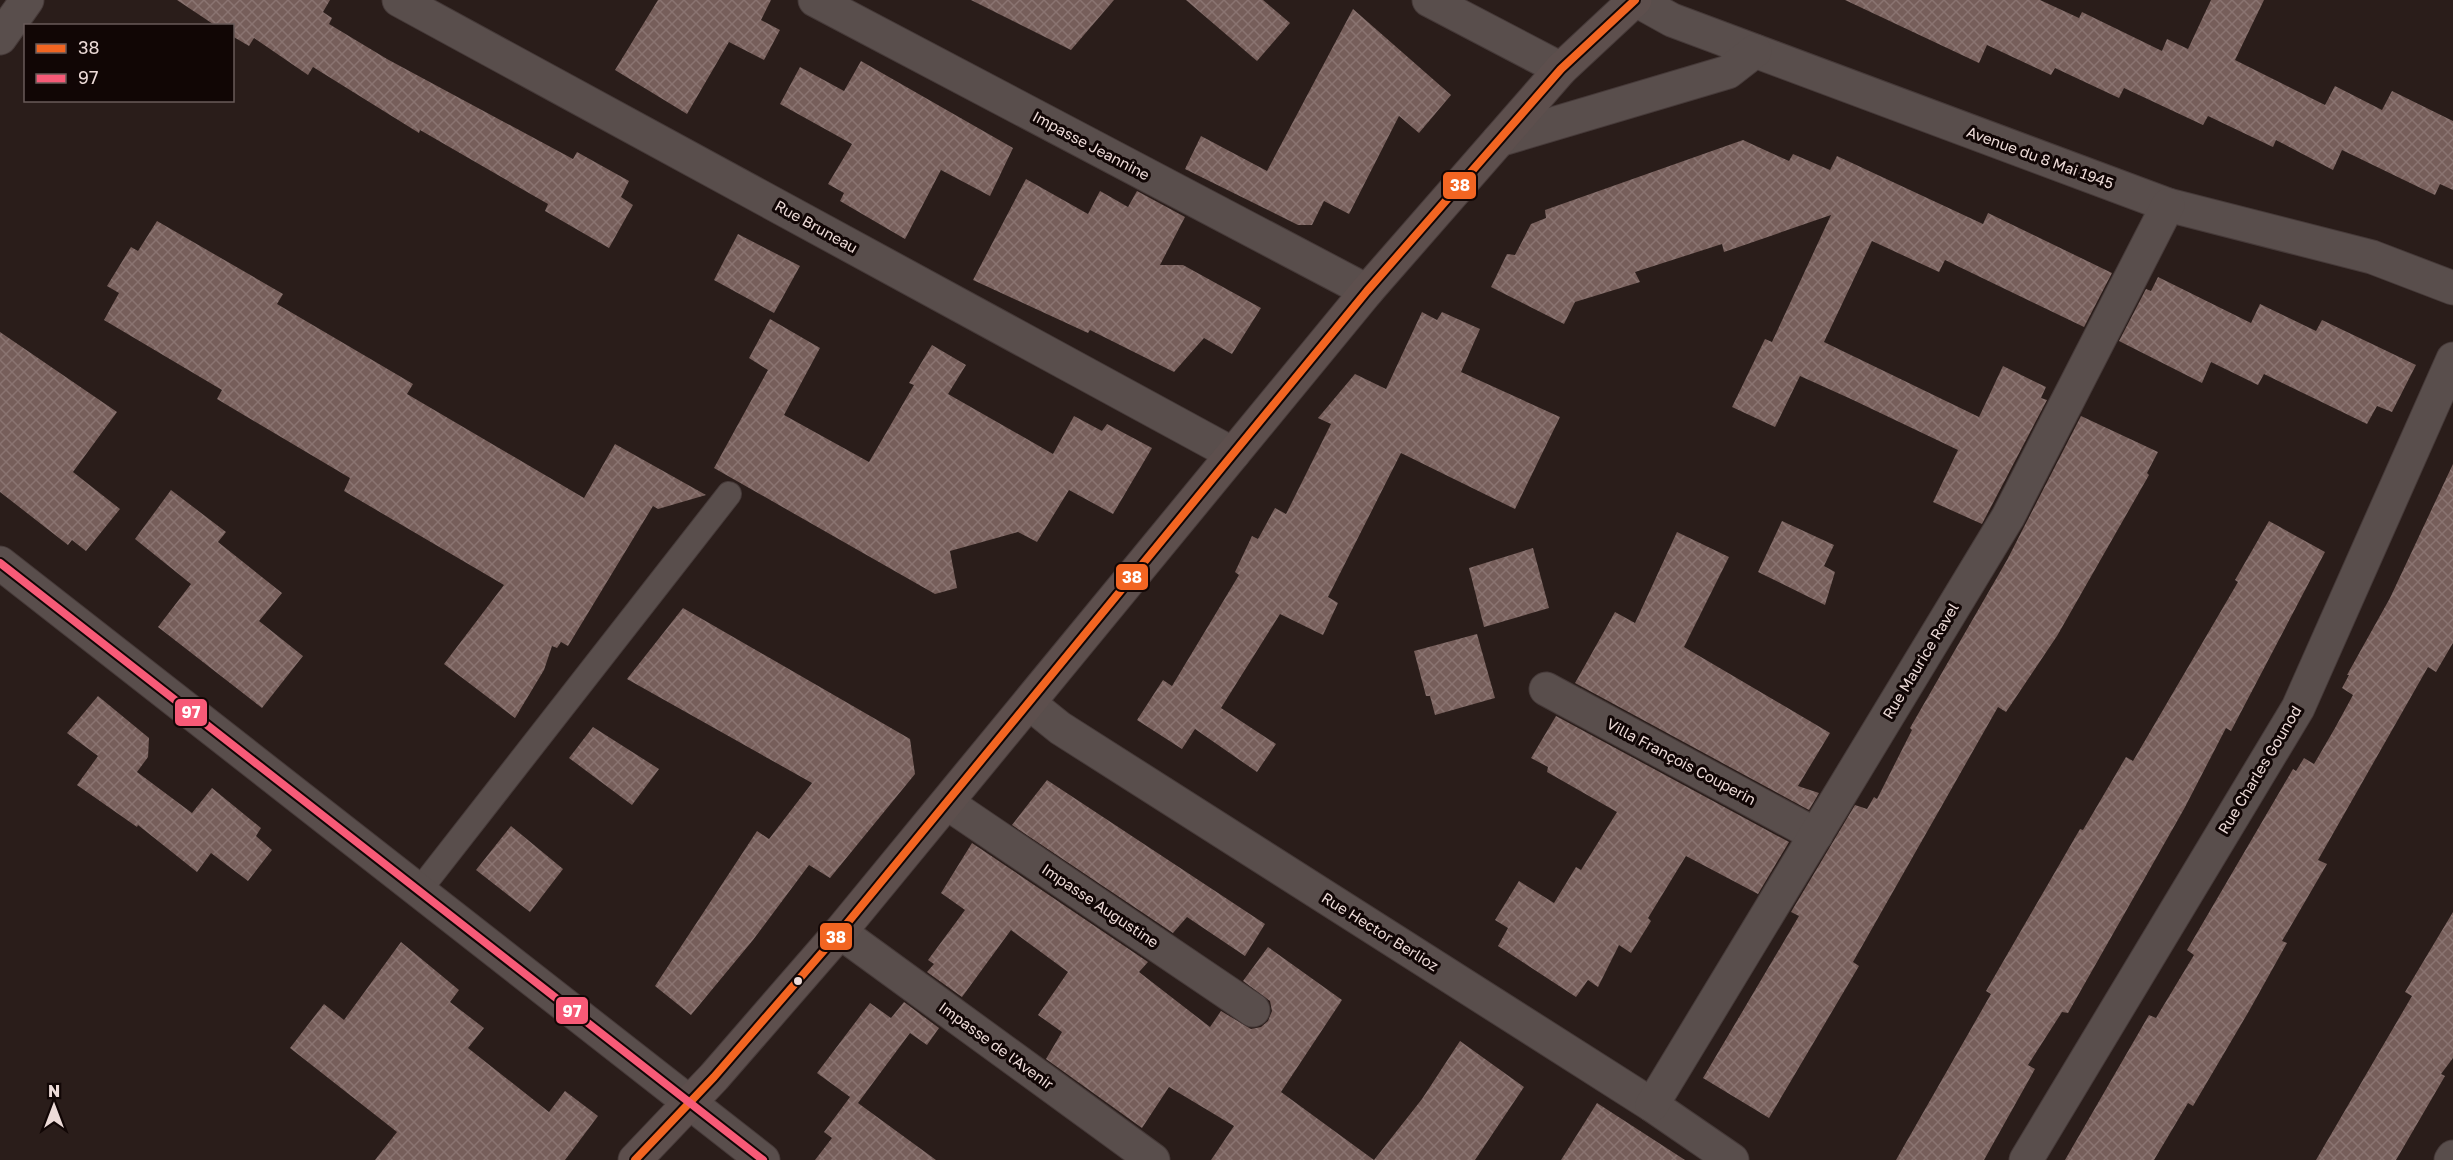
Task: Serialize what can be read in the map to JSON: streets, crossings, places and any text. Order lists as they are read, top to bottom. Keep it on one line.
{"streets":{"street":["Impasse Jeannine","Avenue du 8 Mai 1945","Rue Bruneau","Rue Maurice Ravel","Villa François Couperin","Rue Charles Gounod","Impasse Augustine","Rue Hector Berlioz","Impasse de l'Avenir"]},"crossings":[["Avenue du 8 Mai 1945","Rue Maurice Ravel"],["Rue Maurice Ravel","Villa François Couperin"],["Rue Maurice Ravel","Rue Hector Berlioz"]],"lines":["transit line 38","transit line 97"],"legend":["38","97"],"north":"top"}
